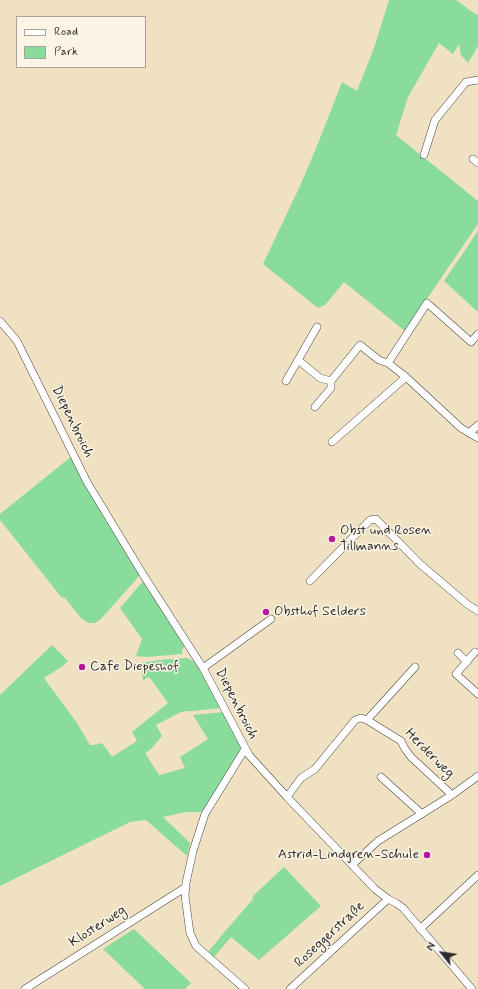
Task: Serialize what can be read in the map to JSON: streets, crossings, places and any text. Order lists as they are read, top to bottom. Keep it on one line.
{"streets":{"street":["Diepenbroich","Herderweg","Klosterweg","Roseggerstraße"]},"crossings":[["Diepenbroich","Klosterweg"]],"places":["Obst und Rosen Tillmanns","Obsthof Selders","Cafe Diepeshof","Astrid-Lindgren-Schule"],"legend":["Road","Park"],"north":"top left"}
